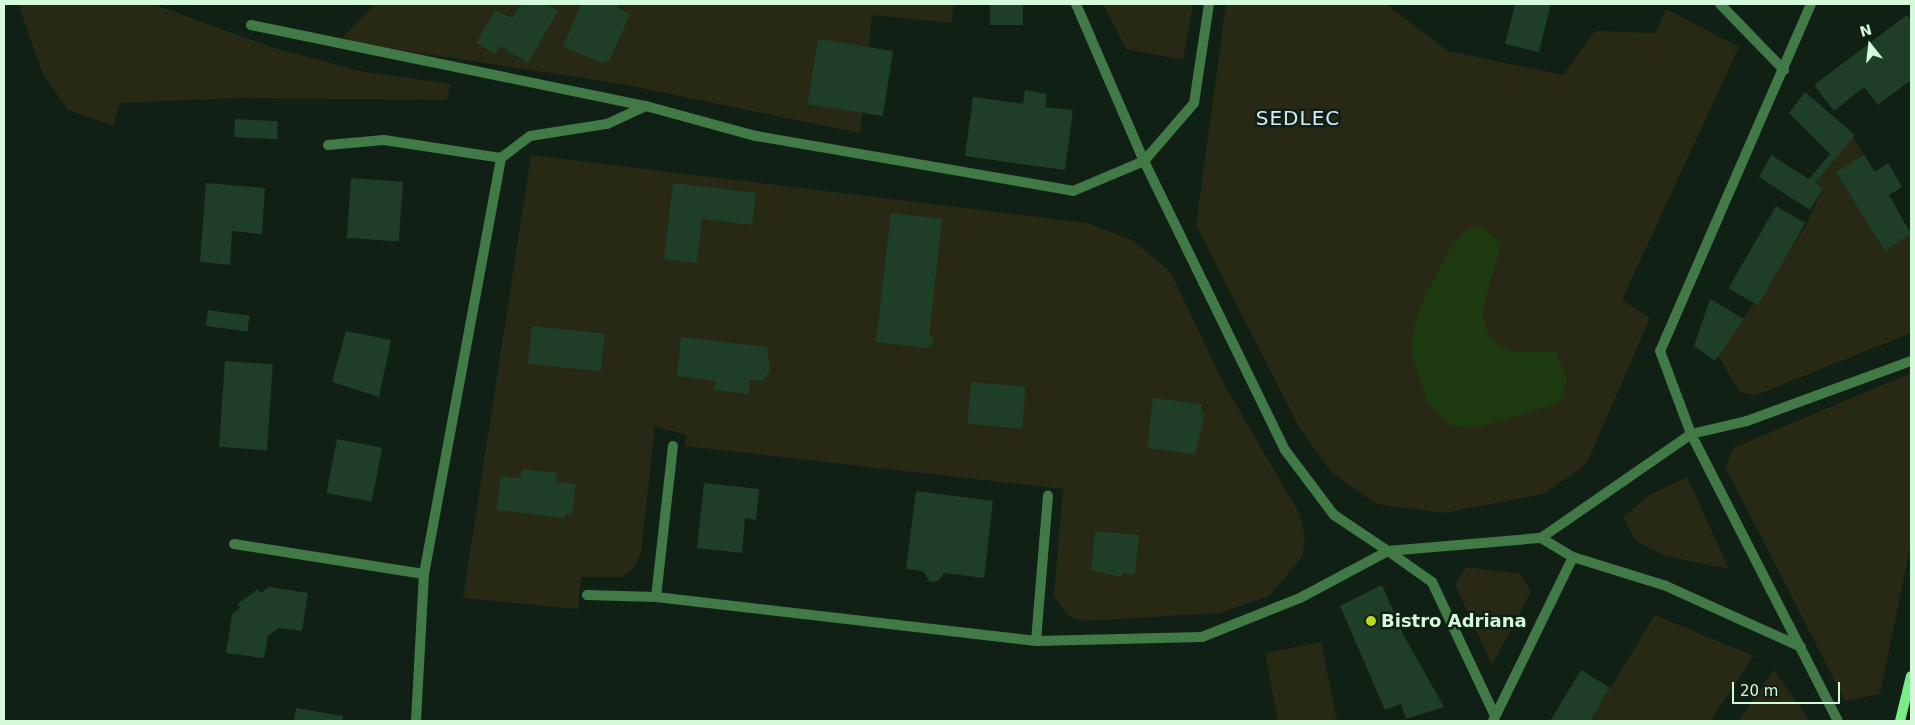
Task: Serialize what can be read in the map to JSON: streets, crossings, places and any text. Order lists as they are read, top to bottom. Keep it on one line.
{"districts":["SEDLEC"],"places":["Bistro Adriana"],"scale_bar":"20 m","north":"top"}
